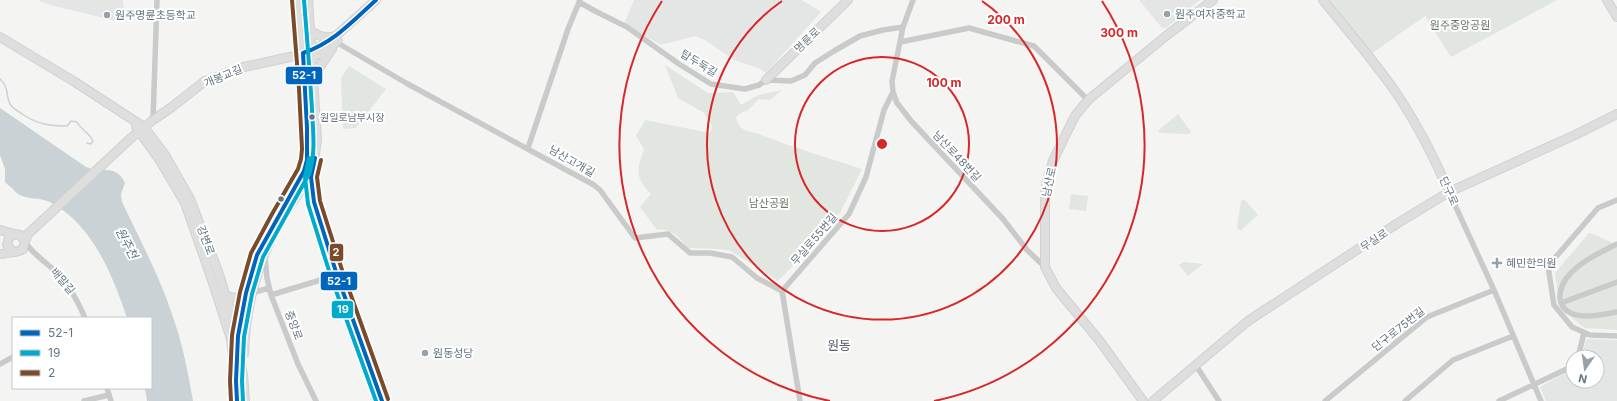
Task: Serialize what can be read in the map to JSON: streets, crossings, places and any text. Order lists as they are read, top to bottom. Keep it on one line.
{"streets":{"street":["명륜로","탑두둑길","개봉교길","남산로48번길","남산고개길","남산로","단구로","무실로55번길","강변로","무실로","배말길","중앙로","단구로75번길"]},"crossings":[["명륜로","탑두둑길"],["개봉교길","남산고개길"],["개봉교길","강변로"],["남산로48번길","남산로"],["남산로48번길","무실로55번길"],["남산고개길","무실로55번길"],["단구로","무실로"],["단구로","단구로75번길"]],"districts":["원동"],"water":["원주천"],"parks":["원주중앙공원","남산공원"],"places":{"other":["원주여자중학교","원주명륜초등학교","원일로남부시장","원동성당"],"health":["혜민한의원"]},"lines":["transit line 52-1","transit line 19","transit line 2"],"legend":["52-1","19","2"],"north":"bottom","rings":["200 m","300 m","100 m"]}
